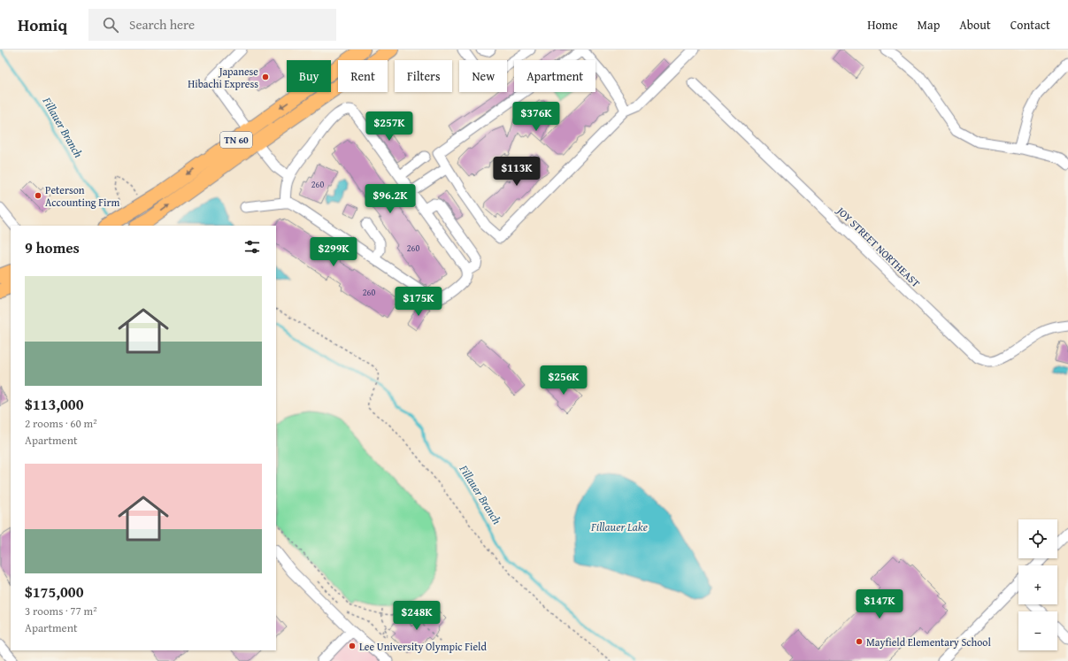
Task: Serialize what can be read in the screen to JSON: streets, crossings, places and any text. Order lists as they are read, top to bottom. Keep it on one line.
{"streets":{"highway":["TN 60"],"street":["JOY STREET NORTHEAST"]},"water":["Fillauer Branch","Fillauer Lake"],"places":["Japanese Hibachi Express","Peterson Accounting Firm","Mayfield Elementary School","Lee University Olympic Field"],"house_numbers":["260","260","260"],"page":{"header":"Homiq","search":"Search here","nav":["Home","Map","About","Contact"],"chip":["Buy","Rent","Filters","New","Apartment"],"price":["$376K","$257K","$113K","$96.2K","$299K","$175K","$256K","$147K","$248K"],"heading":"9 homes","list":[{"name":"$113,000","note":"2 rooms · 60 m² · Apartment"},{"name":"$175,000","note":"3 rooms · 77 m² · Apartment"}],"map_buttons":["+","−"]}}
